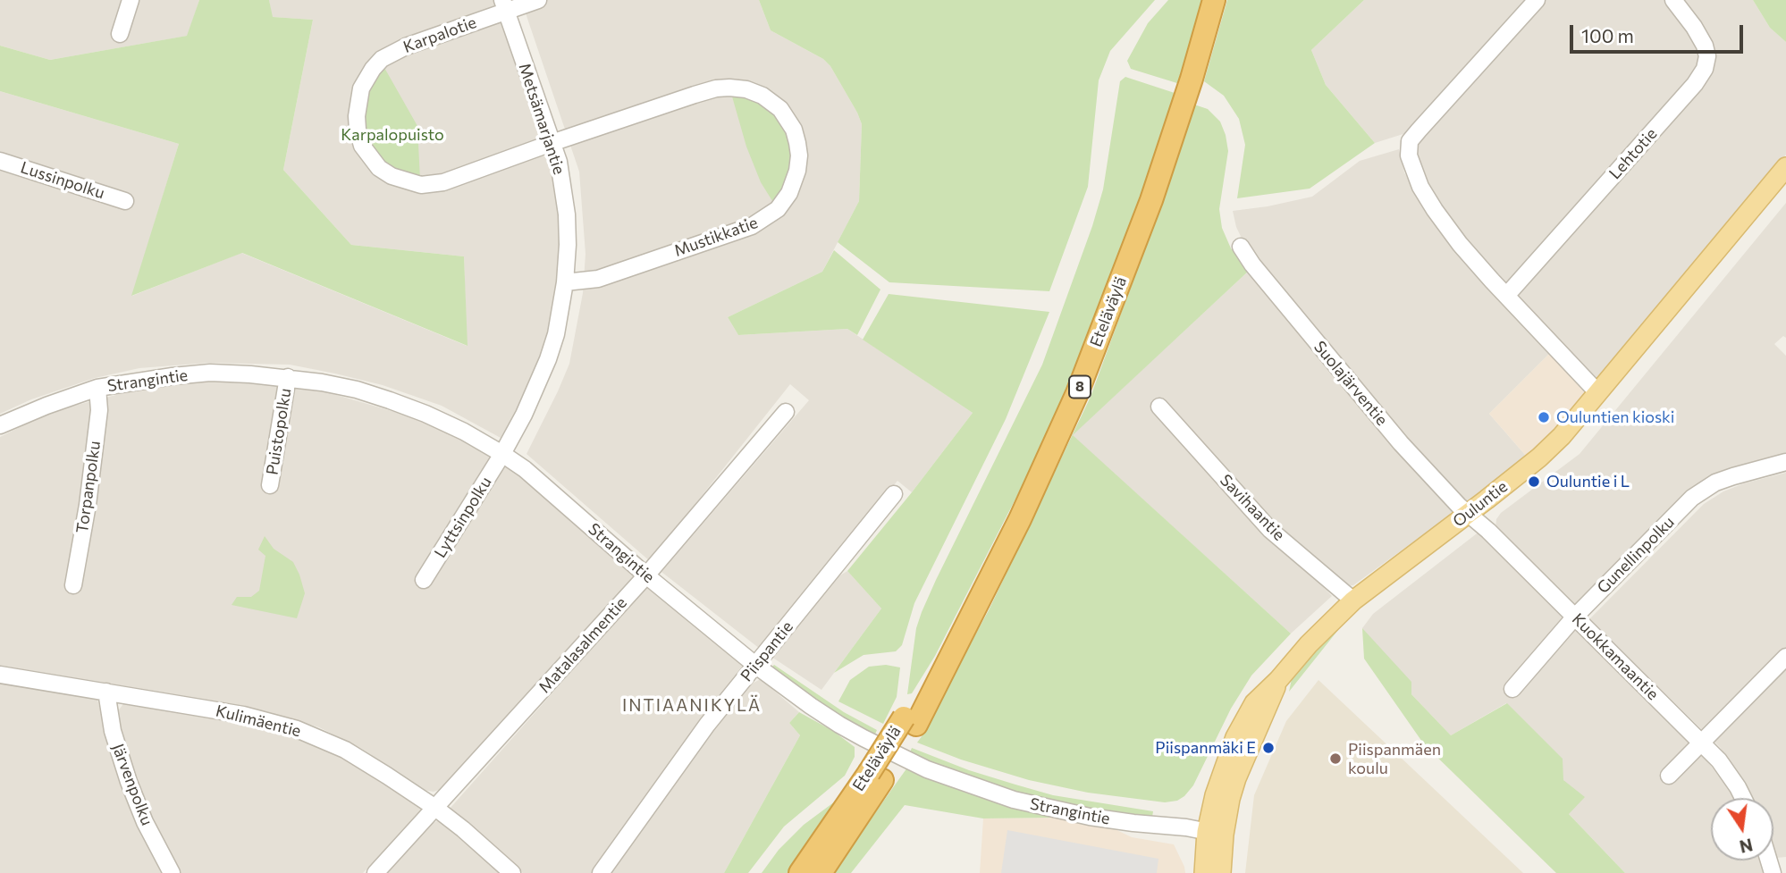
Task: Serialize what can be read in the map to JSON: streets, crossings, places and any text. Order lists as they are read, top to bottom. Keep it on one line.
{"streets":{"highway":["Eteläväylä","8"],"main road":["Ouluntie"],"street":["Karpalotie","Metsämarjantie","Lehtotie","Lussinpolku","Mustikkatie","Strangintie","Suolajärventie","Puistopolku","Torpanpolku","Savihaantie","Lyttsinpolku","Gunellinpolku","Matalasalmentie","Piispantie","Kuokkamaantie","Kulimäentie","Järvenpolku"]},"crossings":[["Karpalotie","Metsämarjantie"],["Karpalotie","Mustikkatie"],["Metsämarjantie","Mustikkatie"],["Metsämarjantie","Strangintie"],["Metsämarjantie","Lyttsinpolku"],["Strangintie","Puistopolku"],["Strangintie","Torpanpolku"],["Strangintie","Ouluntie"],["Strangintie","Lyttsinpolku"],["Strangintie","Matalasalmentie"],["Strangintie","Piispantie"],["Suolajärventie","Ouluntie"],["Suolajärventie","Kuokkamaantie"],["Ouluntie","Savihaantie"],["Ouluntie","Kuokkamaantie"],["Gunellinpolku","Kuokkamaantie"],["Matalasalmentie","Kulimäentie"],["Kulimäentie","Järvenpolku"]],"districts":["INTIAANIKYLÄ"],"parks":["Karpalopuisto"],"places":["Ouluntien kioski","Ouluntie i L","Piispanmäki E","Piispanmäen koulu"],"scale_bar":"100 m","north":"bottom"}
